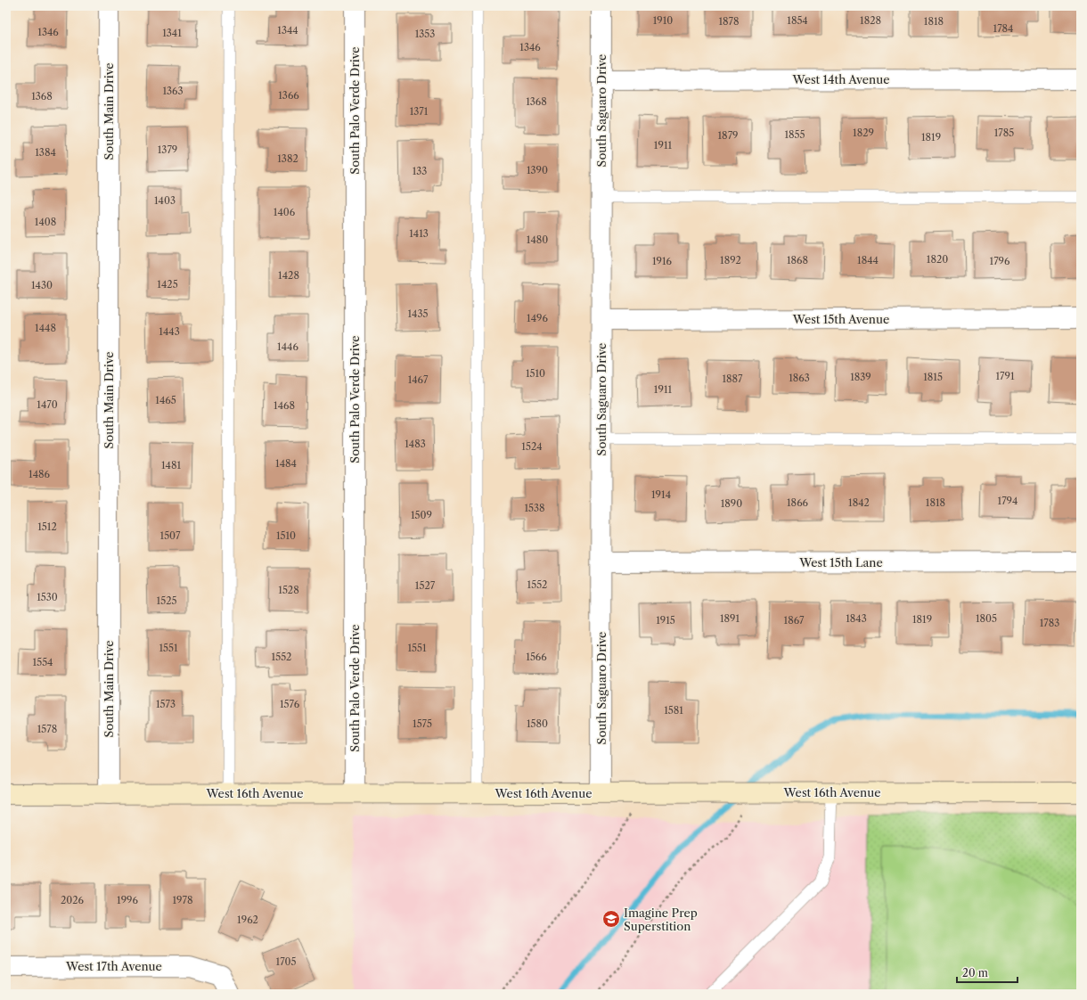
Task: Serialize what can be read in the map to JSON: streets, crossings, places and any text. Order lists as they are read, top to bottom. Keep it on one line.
{"streets":{"street":["West 14th Avenue","South Palo Verde Drive","South Saguaro Drive","South Main Drive","West 15th Avenue","West 15th Lane","West 16th Avenue","West 17th Avenue"]},"crossings":[["West 14th Avenue","South Saguaro Drive"],["South Palo Verde Drive","West 16th Avenue"],["South Saguaro Drive","West 15th Avenue"],["South Saguaro Drive","West 15th Lane"],["South Saguaro Drive","West 16th Avenue"],["South Main Drive","West 16th Avenue"]],"places":{"school or university":["Imagine Prep Superstition"]},"house_numbers":["1910","1854","1828","1878","1818","1784","1344","1346","1341","1353","1346","1363","1366","1368","1368","1371","1829","1785","1855","1879","1819","1911","1379","1384","1382","1390","133","1403","1406","1408","1413","1480","1820","1892","1868","1844","1916","1796","1428","1425","1430","1435","1496","1448","1443","1446","1510","1791","1839","1815","1863","1887","1467","1911","1465","1470","1468","1483","1524","1484","1481","1486","1914","1794","1866","1842","1818","1890","1538","1509","1512","1507","1510","1552","1527","1528","1530","1525","1891","1843","1805","1819","1915","1867","1783","1551","1551","1552","1566","1554","1573","1576","1581","1575","1580","1578","2026","1996","1978","1962","1705"],"scale_bar":"20 m"}
